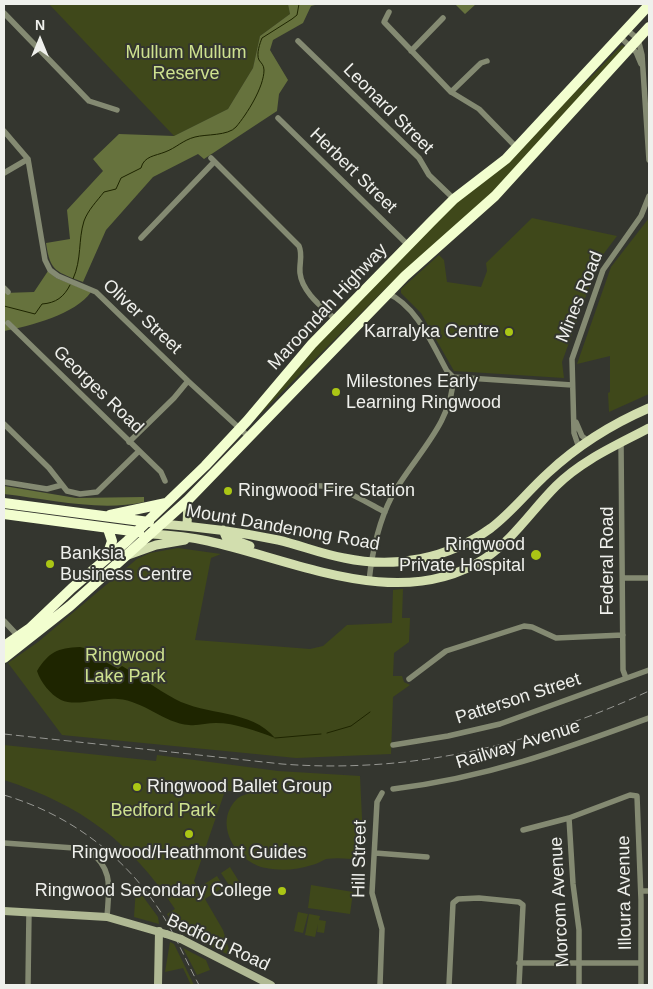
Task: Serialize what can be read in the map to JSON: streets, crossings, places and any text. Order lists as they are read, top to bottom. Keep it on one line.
{"streets":{"highway":["Maroondah Highway"],"main road":["Mount Dandenong Road","Bedford Road"],"street":["Leonard Street","Herbert Street","Mines Road","Oliver Street","Georges Road","Federal Road","Patterson Street","Railway Avenue","Hill Street","Illoura Avenue","Morcom Avenue"]},"crossings":[["Leonard Street","Maroondah Highway"],["Herbert Street","Maroondah Highway"],["Mines Road","Mount Dandenong Road"],["Maroondah Highway","Oliver Street"],["Maroondah Highway","Mount Dandenong Road"],["Mount Dandenong Road","Federal Road"],["Federal Road","Patterson Street"],["Illoura Avenue","Morcom Avenue"]],"parks":["Mullum Mullum Reserve","Ringwood Lake Park","Bedford Park"],"places":["Karralyka Centre","Milestones Early Learning Ringwood","Ringwood Fire Station","Ringwood Private Hospital","Banksia Business Centre","Ringwood Ballet Group","Ringwood/Heathmont Guides","Ringwood Secondary College"],"north":"top"}
